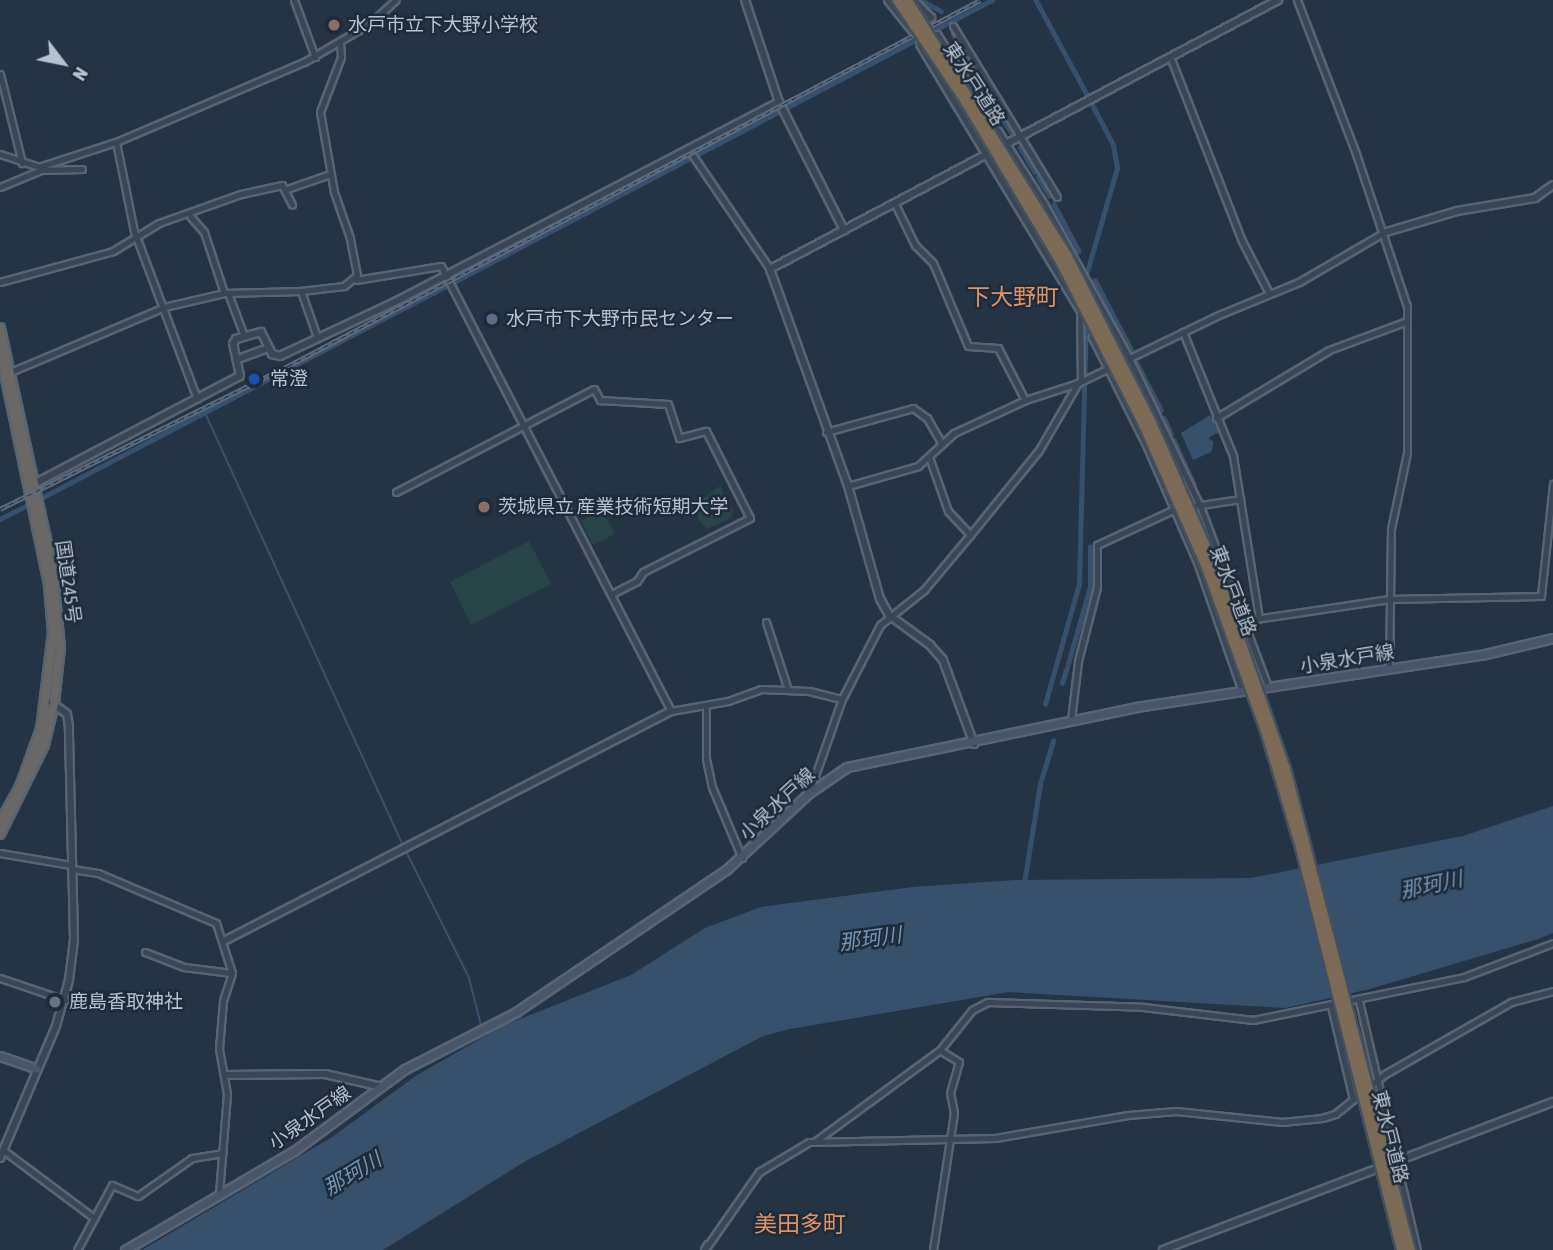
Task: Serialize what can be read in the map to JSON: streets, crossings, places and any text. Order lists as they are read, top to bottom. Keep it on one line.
{"streets":{"highway":["東水戸道路","国道245号"],"main road":["小泉水戸線"]},"districts":["下大野町","美田多町"],"water":["那珂川"],"places":["水戸市立下大野小学校","水戸市下大野市民センター","常澄","茨城県立 産業技術短期大学","鹿島香取神社"],"north":"bottom right"}
